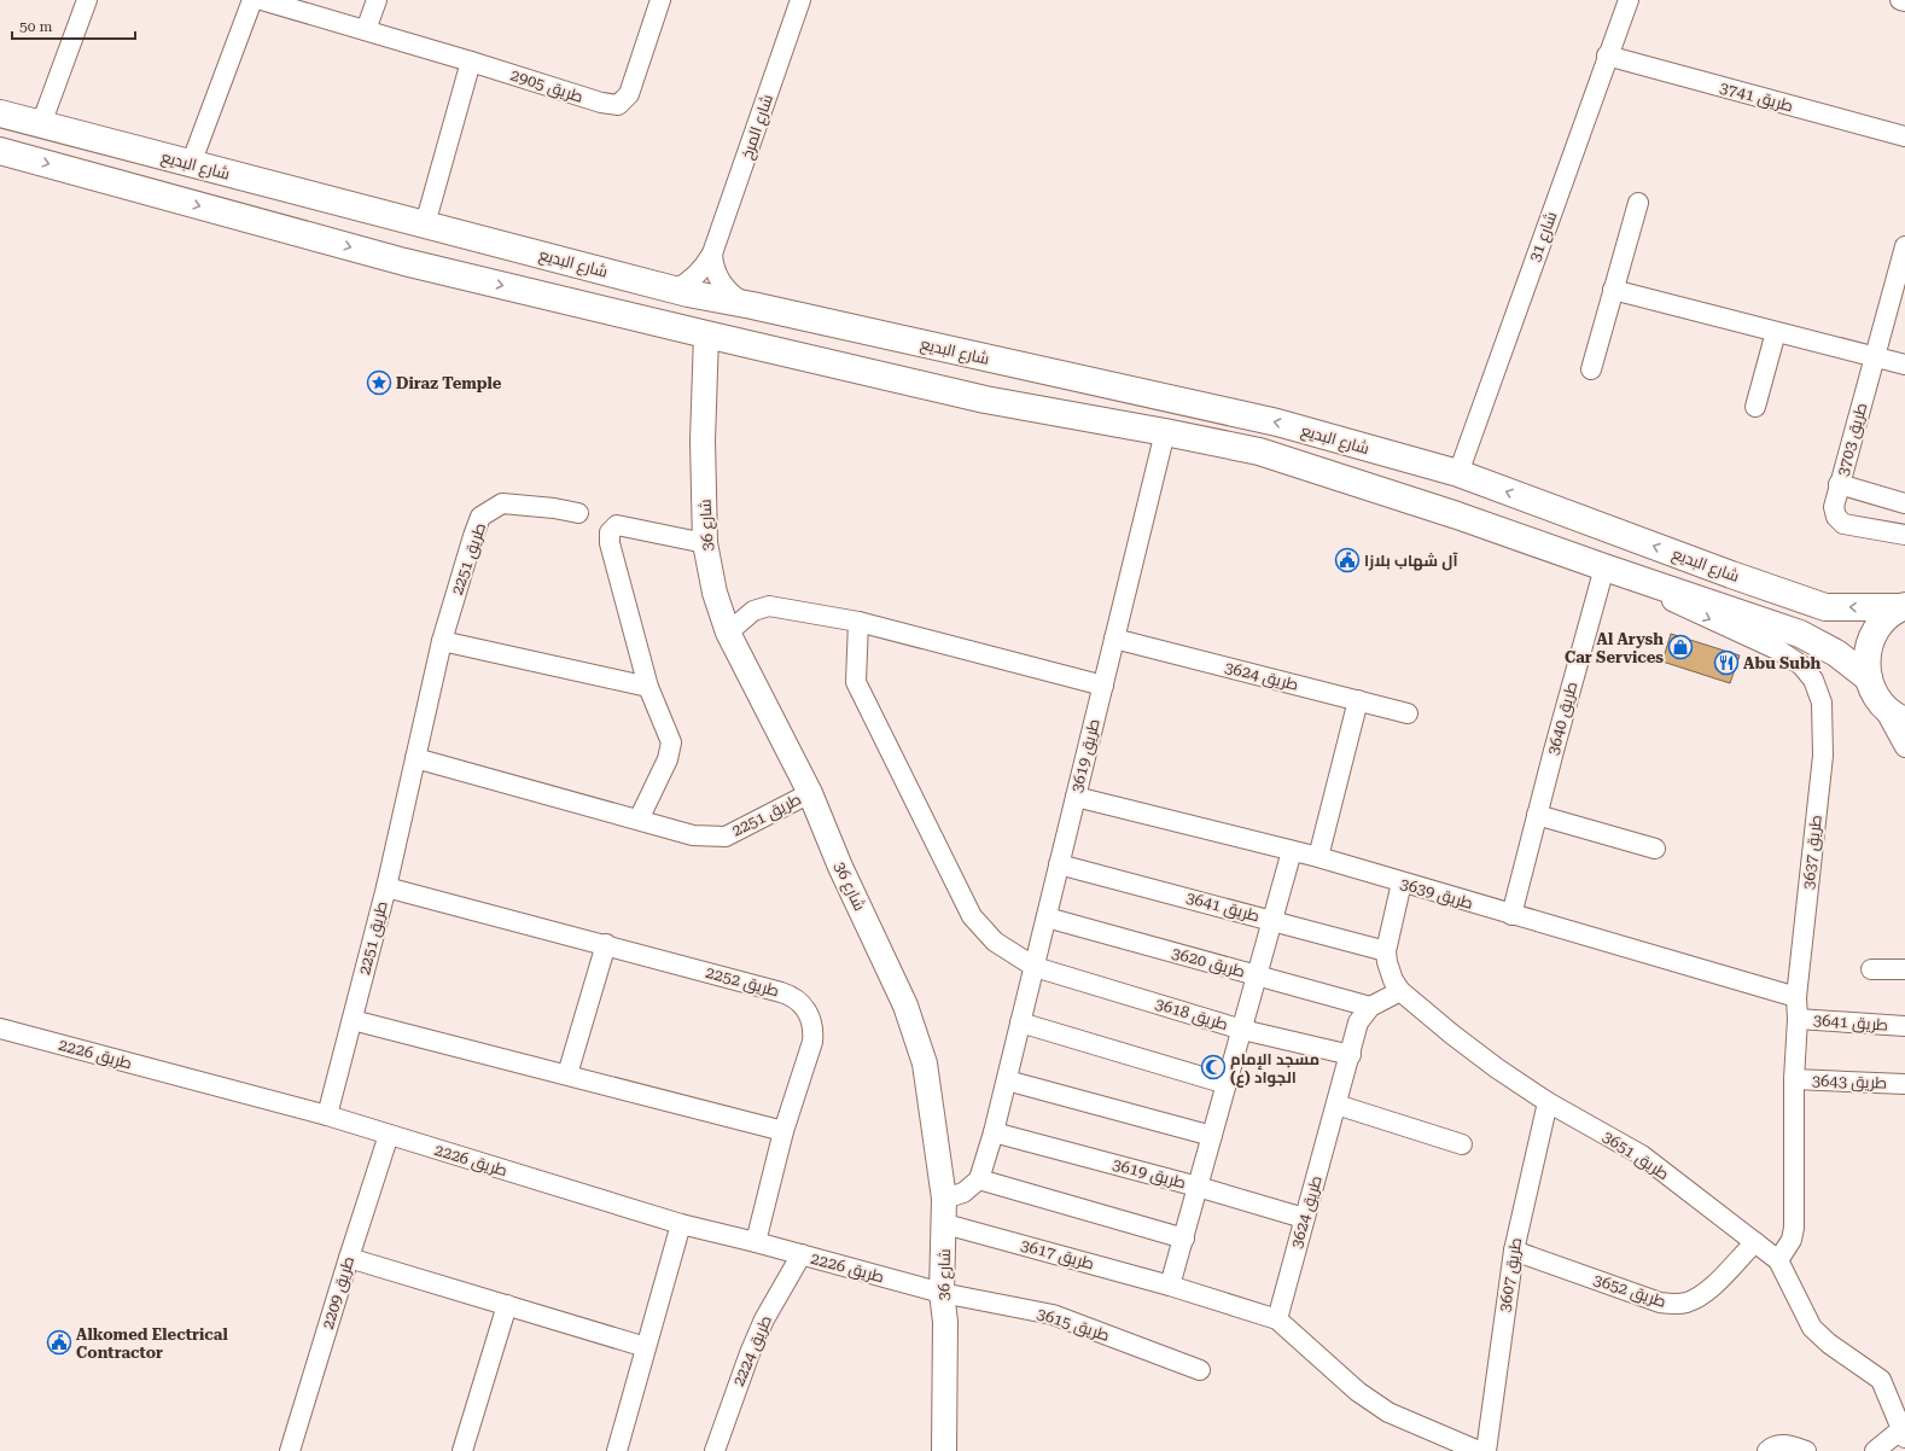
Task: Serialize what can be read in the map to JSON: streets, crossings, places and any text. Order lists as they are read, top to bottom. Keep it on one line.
{"streets":{"main road":["شارع البديع"],"street":["طريق 2905","طريق 3741","شارع المرخ","شارع 31","طريق 3703","شارع 36","طريق 2251","طريق 3624","طريق 3640","طريق 3619","طريق 3637","طريق 3639","طريق 3641","طريق 3620","طريق 2252","طريق 3618","طريق 2226","طريق 3643","طريق 3651","طريق 3617","طريق 3607","طريق 3652","طريق 2209","طريق 3615","طريق 2224"]},"crossings":[["طريق 3741","شارع 31"],["شارع المرخ","شارع البديع"],["شارع البديع","شارع 31"],["شارع 36","طريق 2251"],["شارع 36","طريق 2226"],["شارع 36","طريق 3617"],["شارع 36","طريق 3615"],["طريق 2251","طريق 2252"],["طريق 2251","طريق 2226"],["طريق 3624","طريق 3619"],["طريق 3624","طريق 3620"],["طريق 3624","طريق 3618"],["طريق 3624","طريق 3651"],["طريق 3624","طريق 3617"],["طريق 3640","طريق 3637"],["طريق 3640","طريق 3639"],["طريق 3619","طريق 3639"],["طريق 3619","طريق 3641"],["طريق 3619","طريق 3620"],["طريق 3619","طريق 3618"],["طريق 3637","طريق 3639"],["طريق 3637","طريق 3641"],["طريق 3637","طريق 3643"],["طريق 3637","طريق 3651"],["طريق 3639","طريق 3651"],["طريق 3641","طريق 3651"],["طريق 2252","طريق 2226"],["طريق 2226","طريق 2209"],["طريق 2226","طريق 3615"],["طريق 2226","طريق 2224"],["طريق 3651","طريق 3607"],["طريق 3651","طريق 3652"],["طريق 3607","طريق 3652"]],"one_way":["طريق 3637"],"places":{"place":["Diraz Temple"],"public building":["آل شهاب بلازا","Alkomed Electrical Contractor"],"shop":["Al Arysh Car Services"],"restaurant":["Abu Subh"],"mosque":["مسجد الإمام الجواد (ع)"]},"scale_bar":"50 m"}
